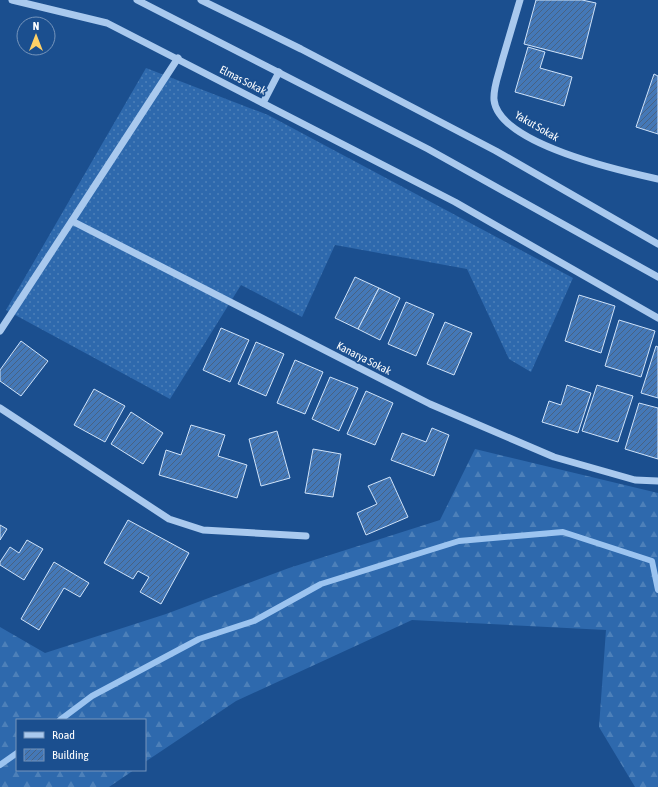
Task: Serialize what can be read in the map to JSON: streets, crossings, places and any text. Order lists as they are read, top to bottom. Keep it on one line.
{"streets":{"street":["Elmas Sokak","Yakut Sokak","Kanarya Sokak"]},"legend":["Road","Building"],"north":"top"}
